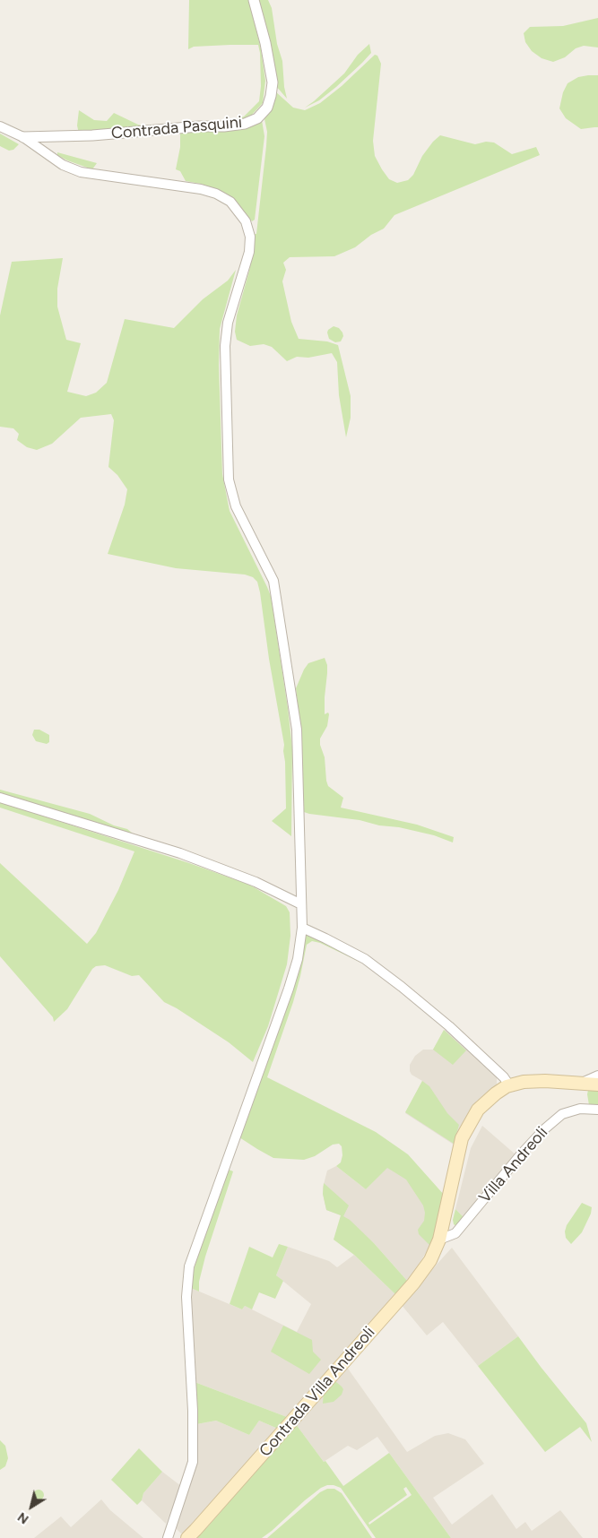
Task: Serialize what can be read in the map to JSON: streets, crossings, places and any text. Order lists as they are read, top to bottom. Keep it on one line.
{"streets":{"main road":["Contrada Villa Andreoli"],"street":["Contrada Pasquini","Villa Andreoli"]},"crossings":[["Villa Andreoli","Contrada Villa Andreoli"]],"north":"bottom left"}
